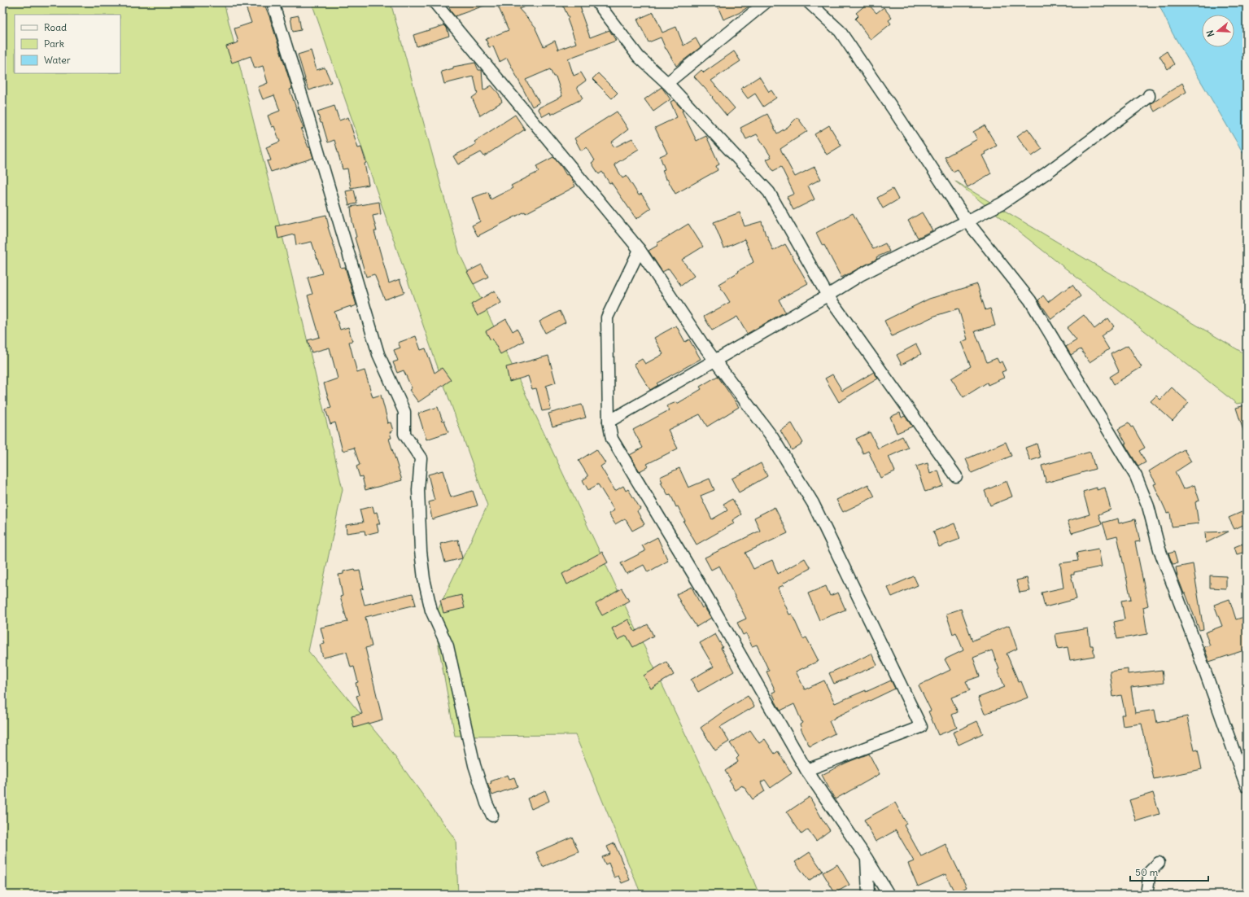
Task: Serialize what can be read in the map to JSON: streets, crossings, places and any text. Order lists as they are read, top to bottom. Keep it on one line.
{"legend":["Road","Park","Water"],"scale_bar":"50 m","north":"left"}
